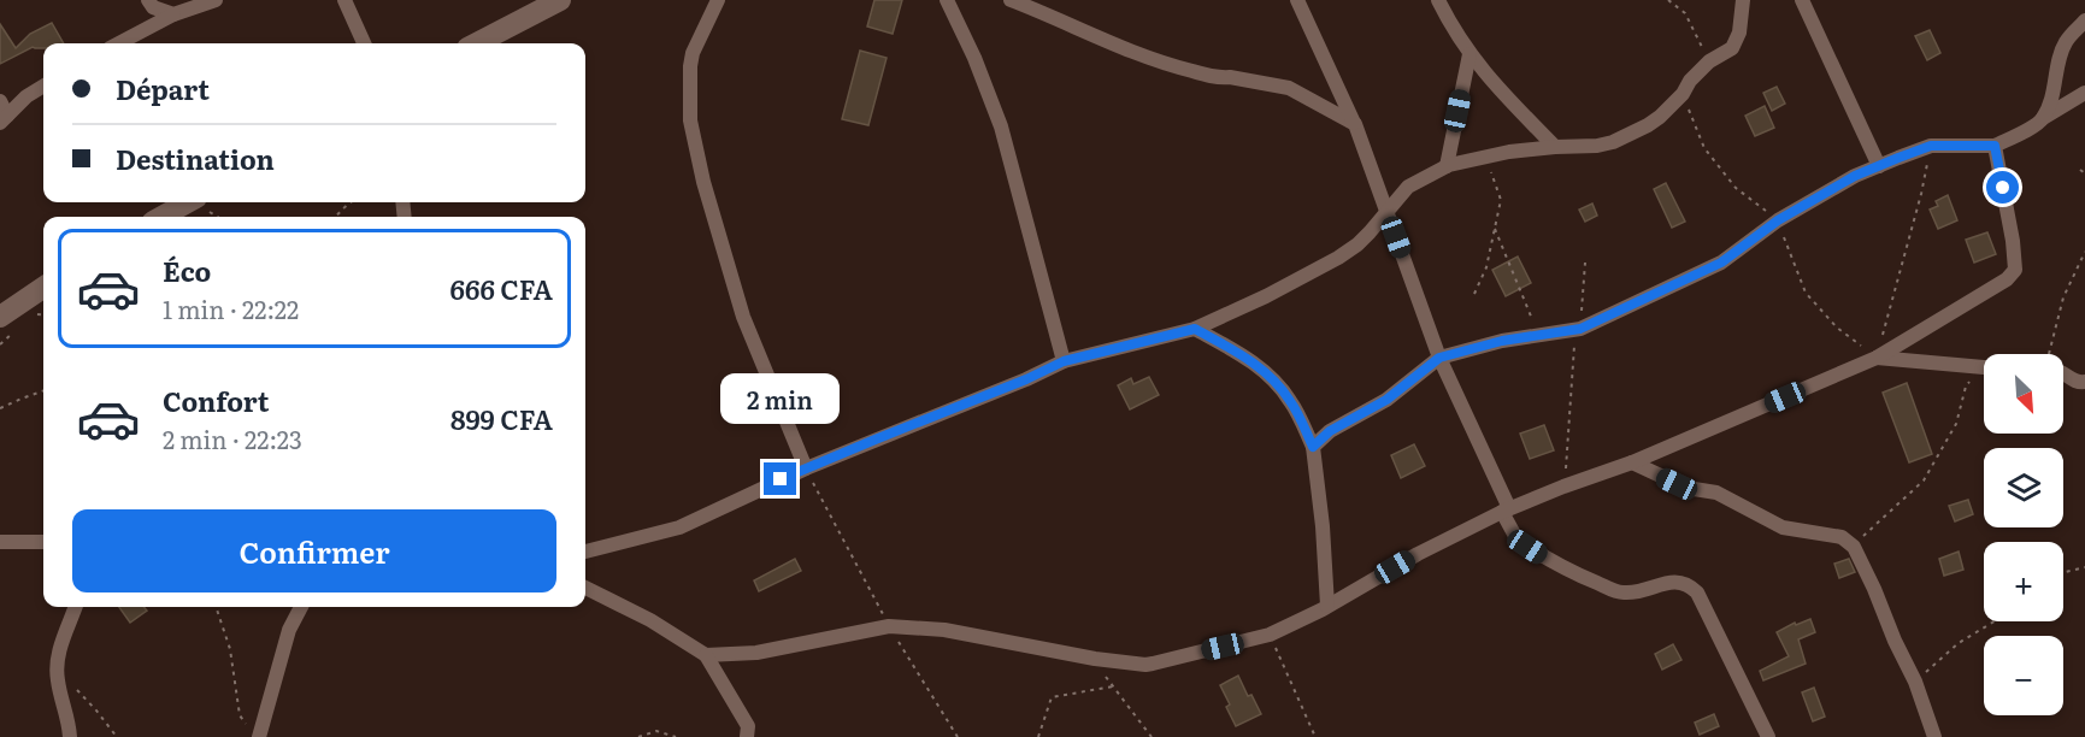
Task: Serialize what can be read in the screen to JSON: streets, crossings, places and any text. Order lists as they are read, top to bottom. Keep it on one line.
{"north":"bottom right","page":{"banner":["Départ","Destination"],"list":[{"name":"Éco","note":"1 min · 22:22","value":"666 CFA"},{"name":"Confort","note":"2 min · 22:23","value":"899 CFA"}],"map_buttons":["+","−"],"bubble":"2 min","buttons":"Confirmer"}}
